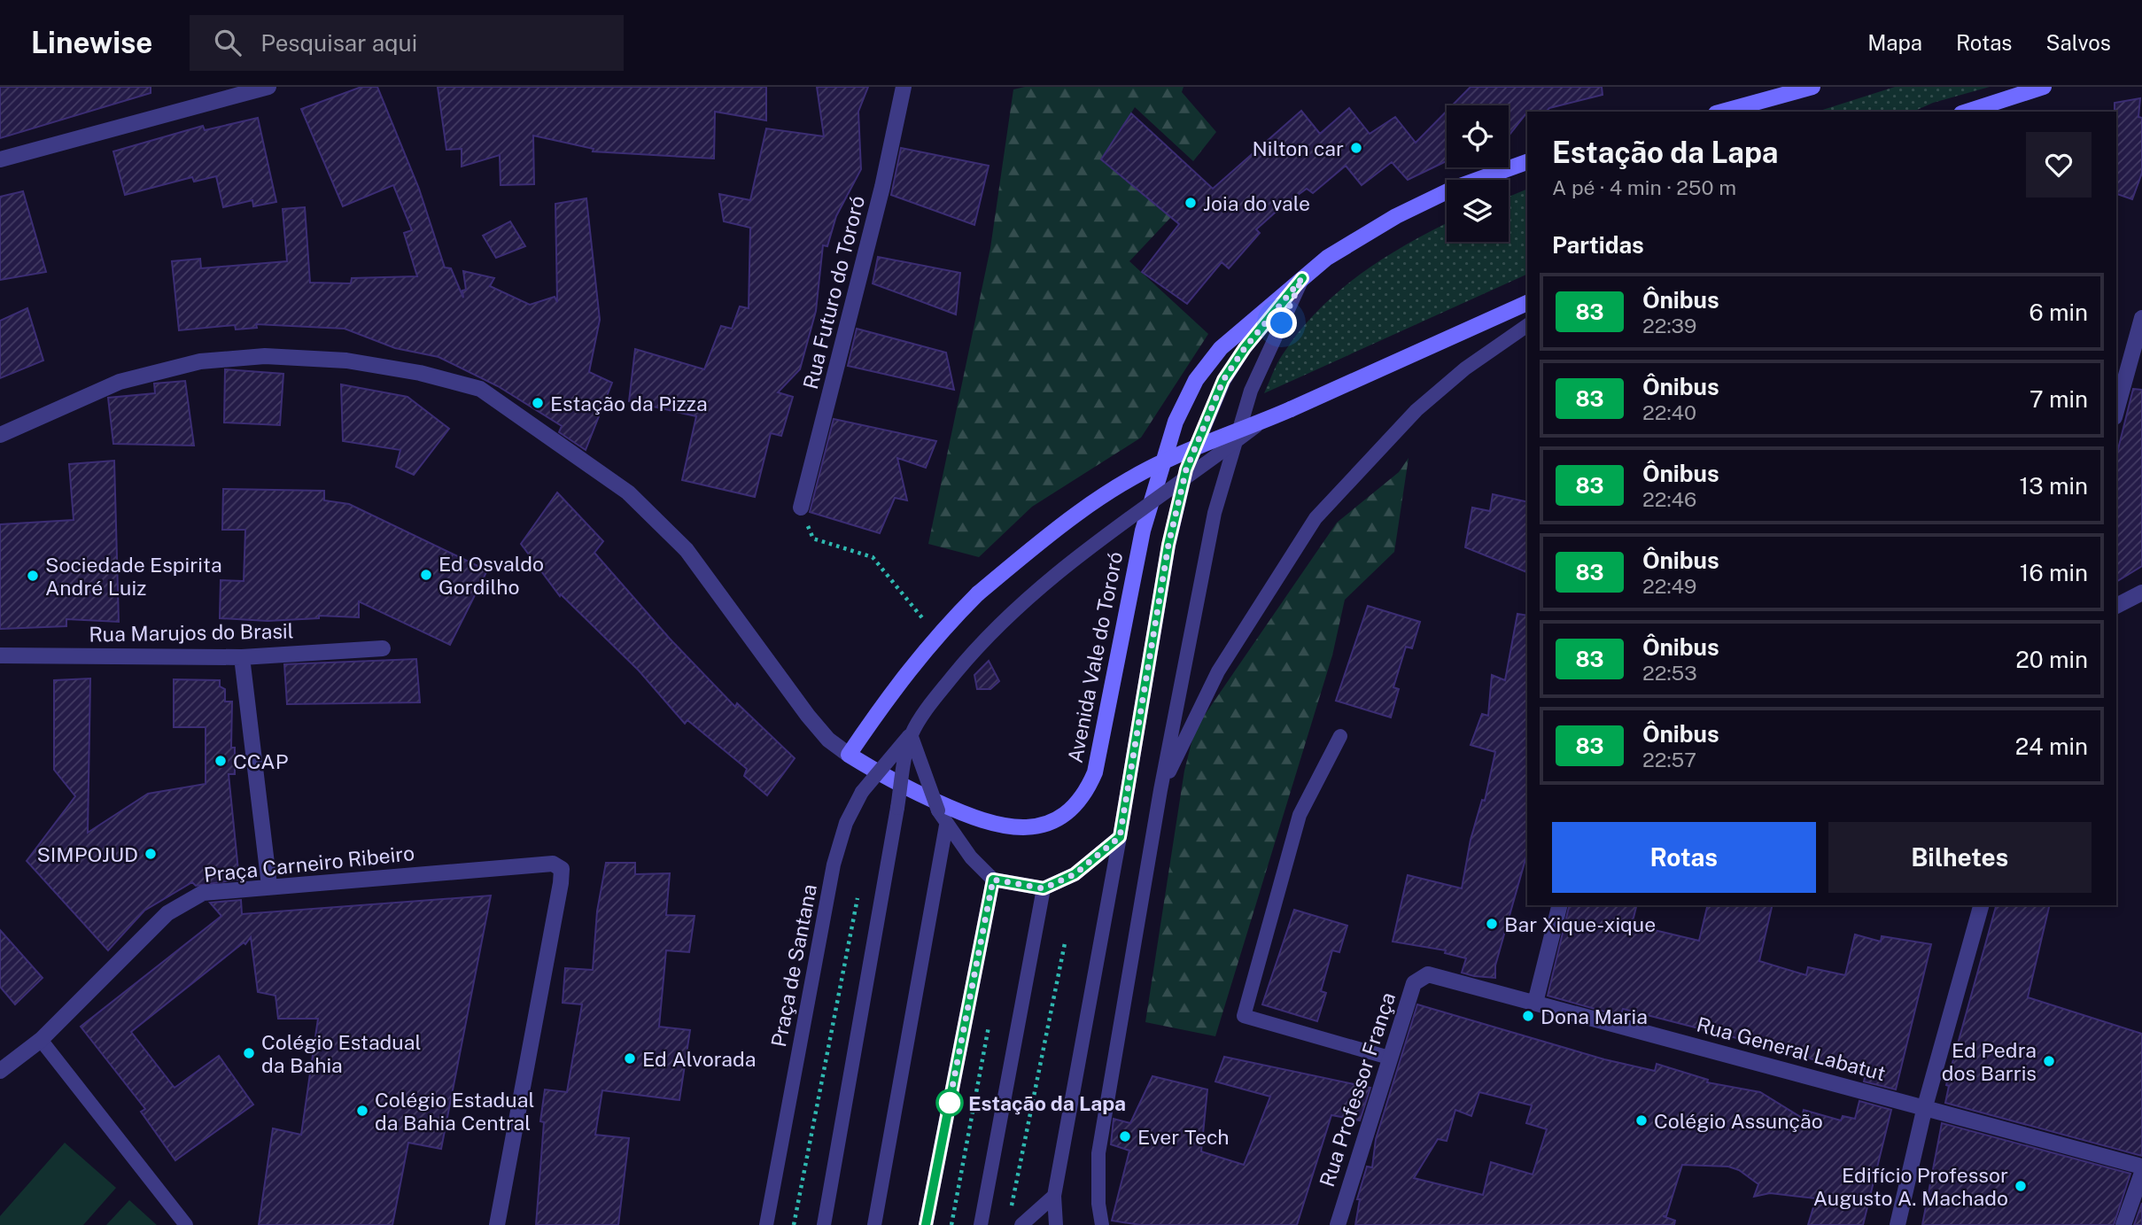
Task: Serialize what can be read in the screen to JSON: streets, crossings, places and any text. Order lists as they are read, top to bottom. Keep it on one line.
{"streets":{"street":["Rua Futuro do Tororó","Rua Marujos do Brasil","Avenida Vale do Tororó","Praça Carneiro Ribeiro","Rua General Labatut","Rua Professor França"],"lane":["Praça de Santana"]},"crossings":[["Rua General Labatut","Rua Professor França"]],"places":["Nilton car","Joia do vale","Estação da Pizza","Ed Osvaldo Gordilho","Sociedade Espirita André Luiz","CCAP","SIMPOJUD","Bar Xique-xique","Dona Maria","Colégio Estadual da Bahia","Ed Alvorada","Ed Pedra dos Barris","Estação da Lapa","Colégio Estadual da Bahia Central","Colégio Assunção","Ever Tech","Edifício Professor Augusto A. Machado"],"lines":["bus line 83"],"page":{"header":"Linewise","search":"Pesquisar aqui","nav":["Mapa","Rotas","Salvos"],"heading":[["Estação da Lapa","A pé · 4 min · 250 m"],"Partidas"],"list":[{"mark":"83","name":"Ônibus","note":"22:39","value":"6 min"},{"mark":"83","name":"Ônibus","note":"22:40","value":"7 min"},{"mark":"83","name":"Ônibus","note":"22:46","value":"13 min"},{"mark":"83","name":"Ônibus","note":"22:49","value":"16 min"},{"mark":"83","name":"Ônibus","note":"22:53","value":"20 min"},{"mark":"83","name":"Ônibus","note":"22:57","value":"24 min"}],"buttons":["Rotas","Bilhetes"]}}
